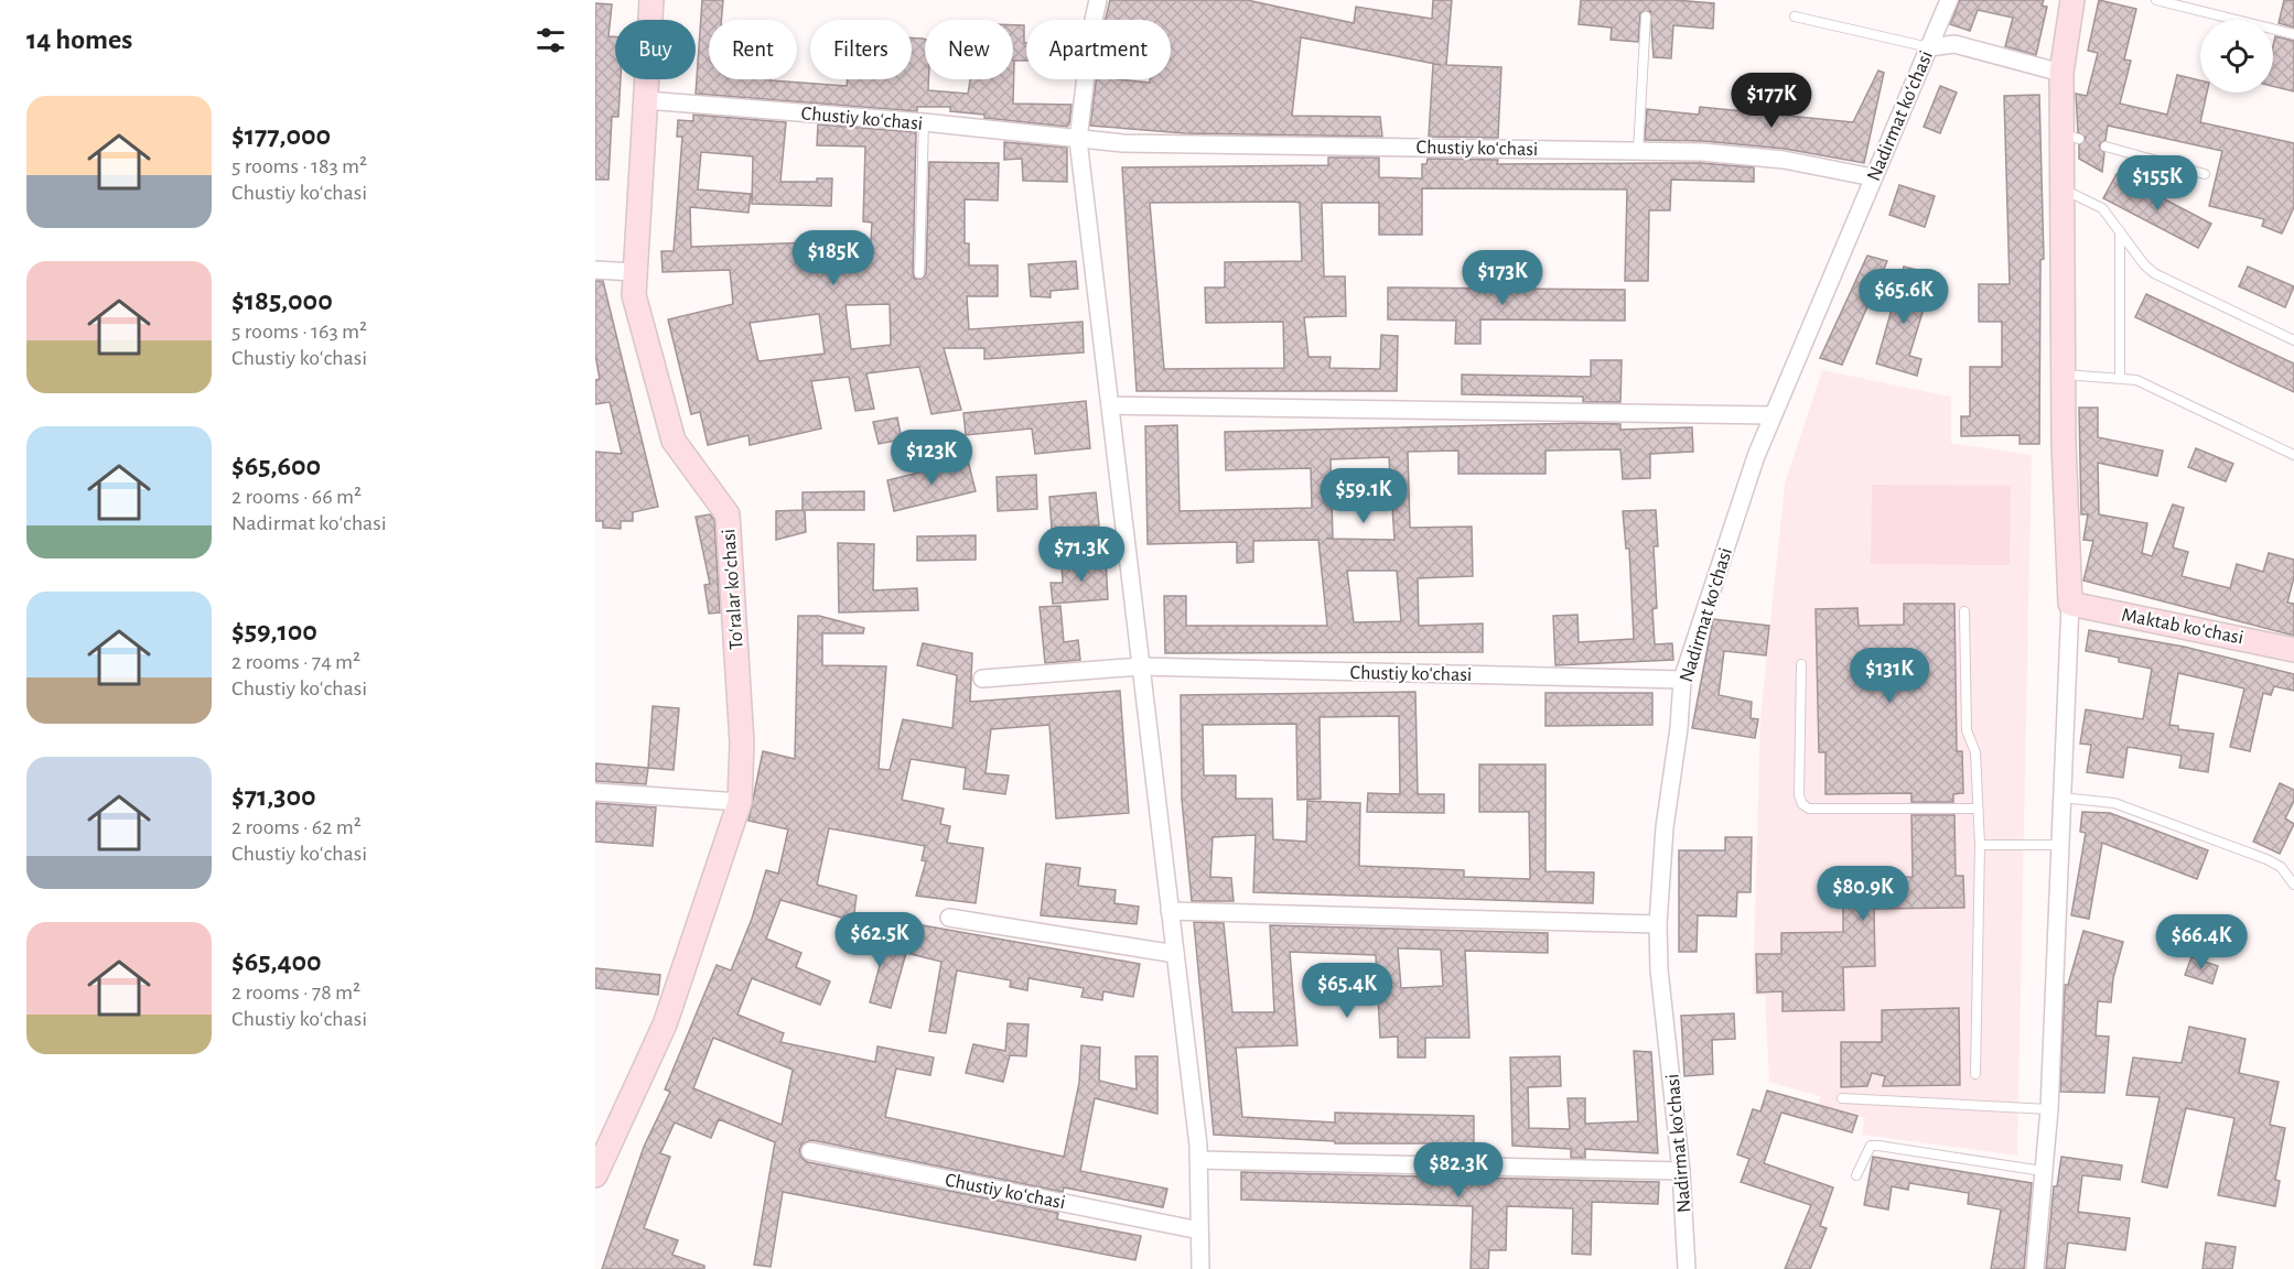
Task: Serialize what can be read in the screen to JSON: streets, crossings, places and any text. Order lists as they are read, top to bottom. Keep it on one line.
{"streets":{"street":["Nadirmat koʻchasi","Chustiy koʻchasi","Toʻralar koʻchasi","Maktab koʻchasi"]},"crossings":[["Nadirmat koʻchasi","Chustiy koʻchasi"],["Chustiy koʻchasi","Toʻralar koʻchasi"]],"page":{"heading":"14 homes","chip":["Buy","Rent","Filters","New","Apartment"],"price":["$177K","$155K","$185K","$173K","$65.6K","$123K","$59.1K","$71.3K","$131K","$80.9K","$62.5K","$66.4K","$65.4K","$82.3K"],"list":[{"name":"$177,000","note":"5 rooms · 183 m² · Chustiy koʻchasi"},{"name":"$185,000","note":"5 rooms · 163 m² · Chustiy koʻchasi"},{"name":"$65,600","note":"2 rooms · 66 m² · Nadirmat koʻchasi"},{"name":"$59,100","note":"2 rooms · 74 m² · Chustiy koʻchasi"},{"name":"$71,300","note":"2 rooms · 62 m² · Chustiy koʻchasi"},{"name":"$65,400","note":"2 rooms · 78 m² · Chustiy koʻchasi"}]}}
